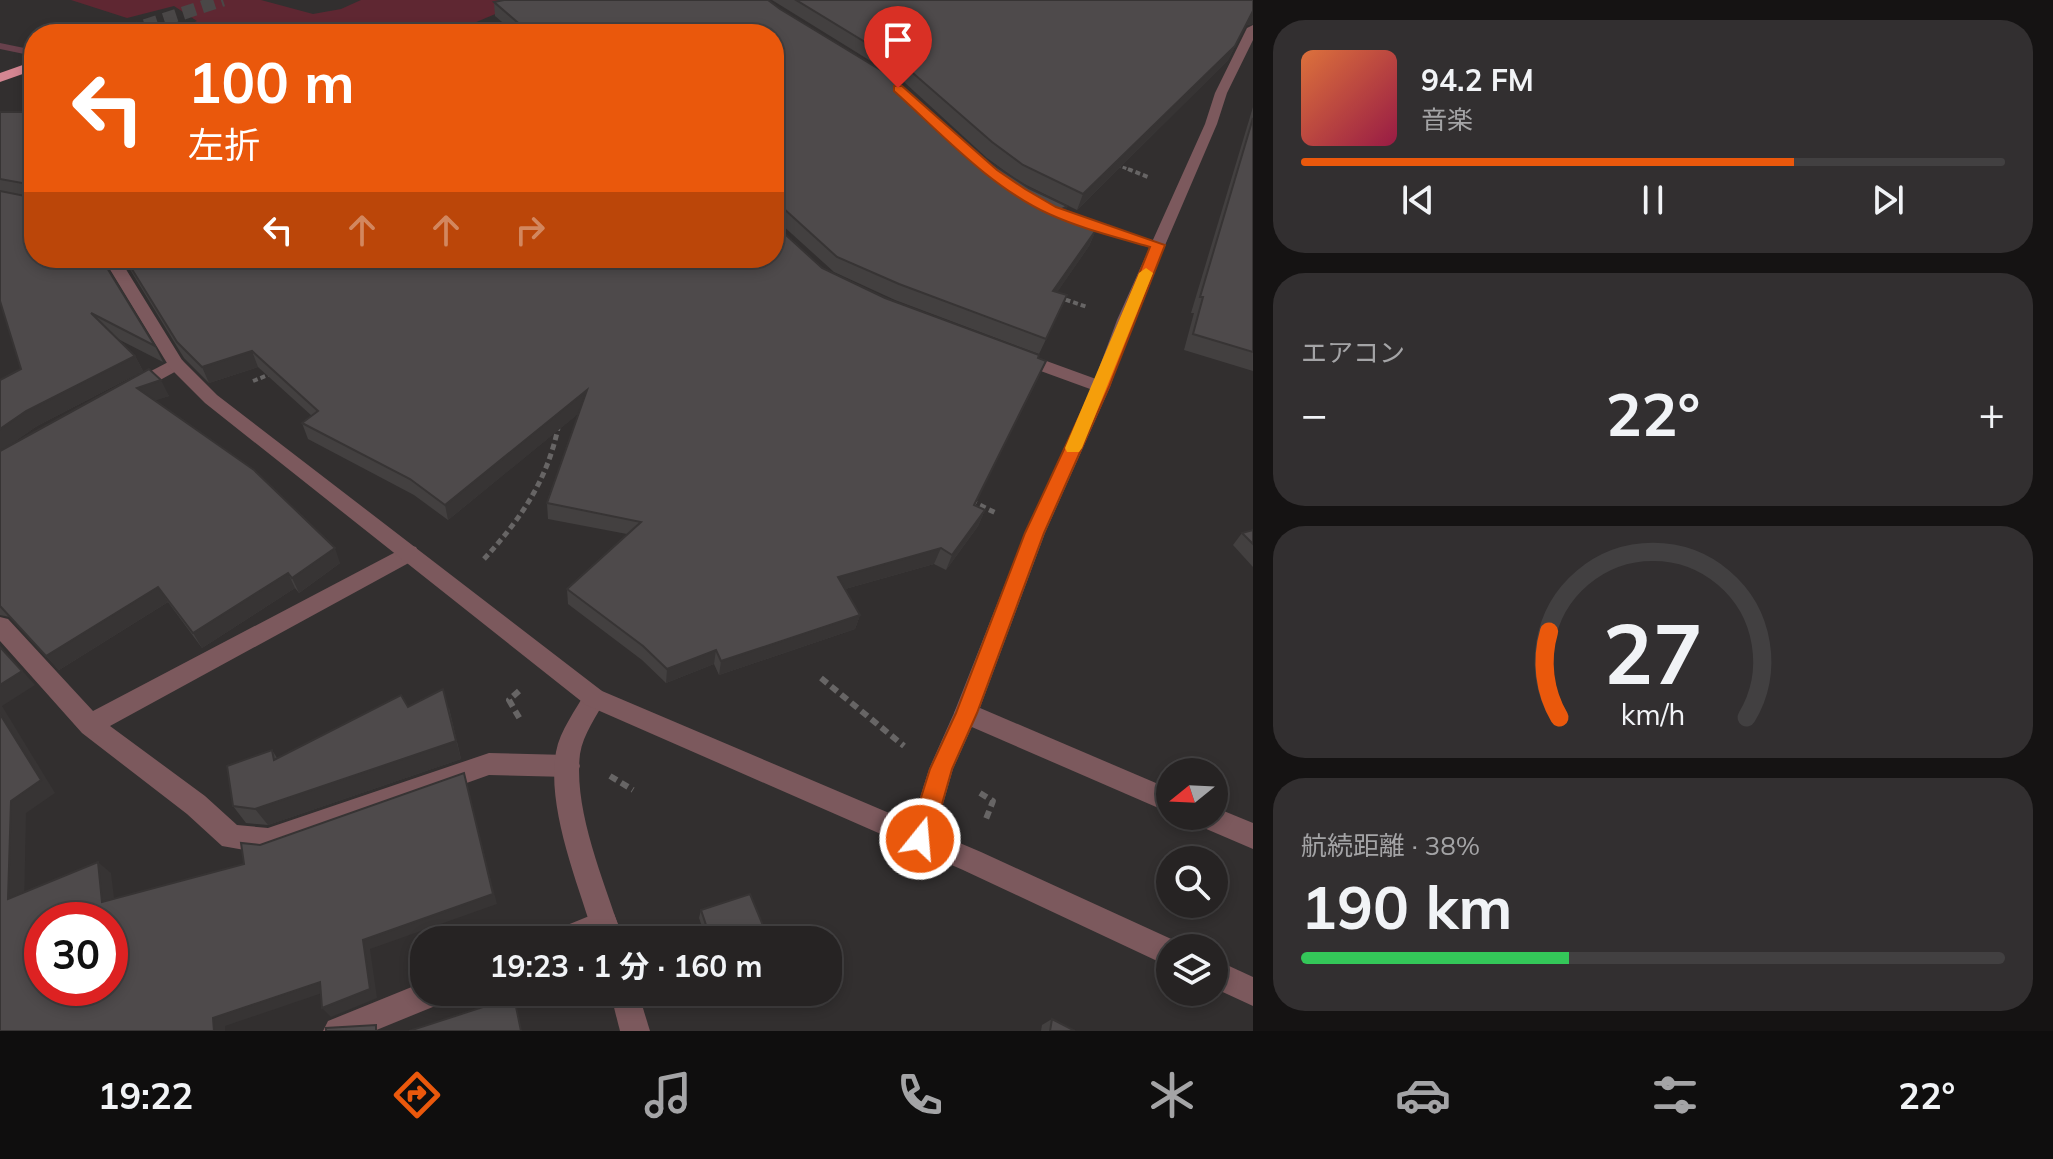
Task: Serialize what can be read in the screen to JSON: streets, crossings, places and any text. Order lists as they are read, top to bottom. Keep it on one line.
{"north":"left","page":{"turn":["100 m","左折"],"song":["94.2 FM","音楽"],"tile":["エアコン",["航続距離 · 38%","190 km"]],"heat":["−","22°","+"],"limit":"30","trip":"19:23 · 1 分 · 160 m","tabs":["19:22","22°"],"gauge":["27","km/h"]}}
